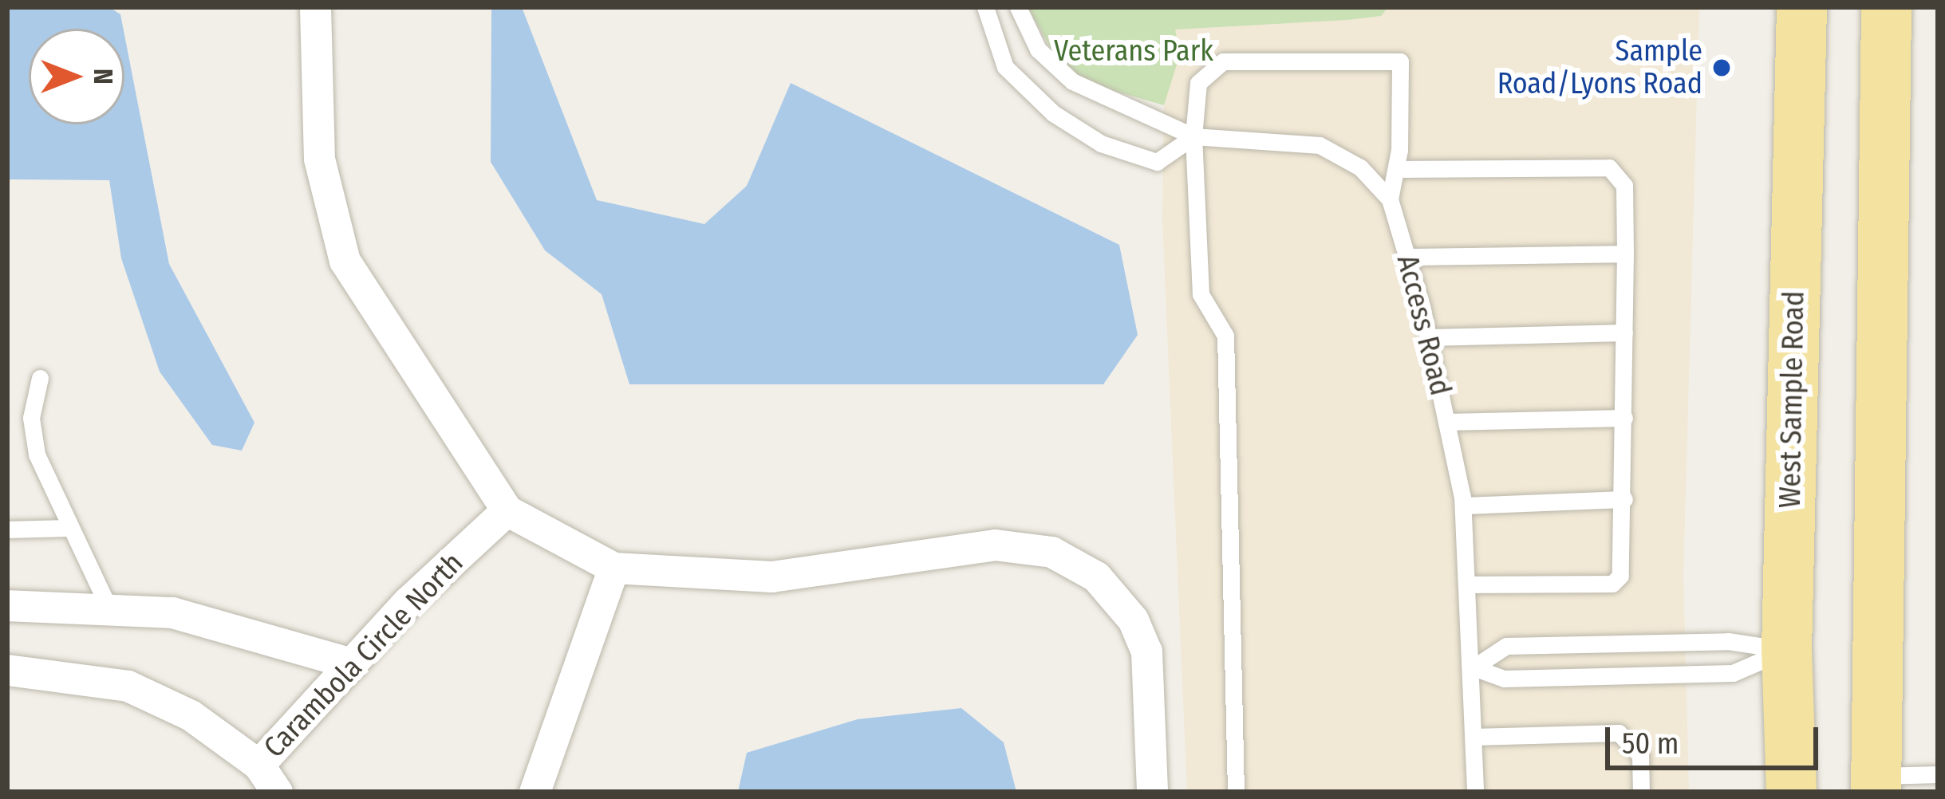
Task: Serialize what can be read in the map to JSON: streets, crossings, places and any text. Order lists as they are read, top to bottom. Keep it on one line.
{"streets":{"main road":["West Sample Road"],"street":["Carambola Circle North"],"lane":["Access Road"]},"parks":["Veterans Park"],"places":["Sample Road/Lyons Road"],"scale_bar":"50 m","north":"right"}
